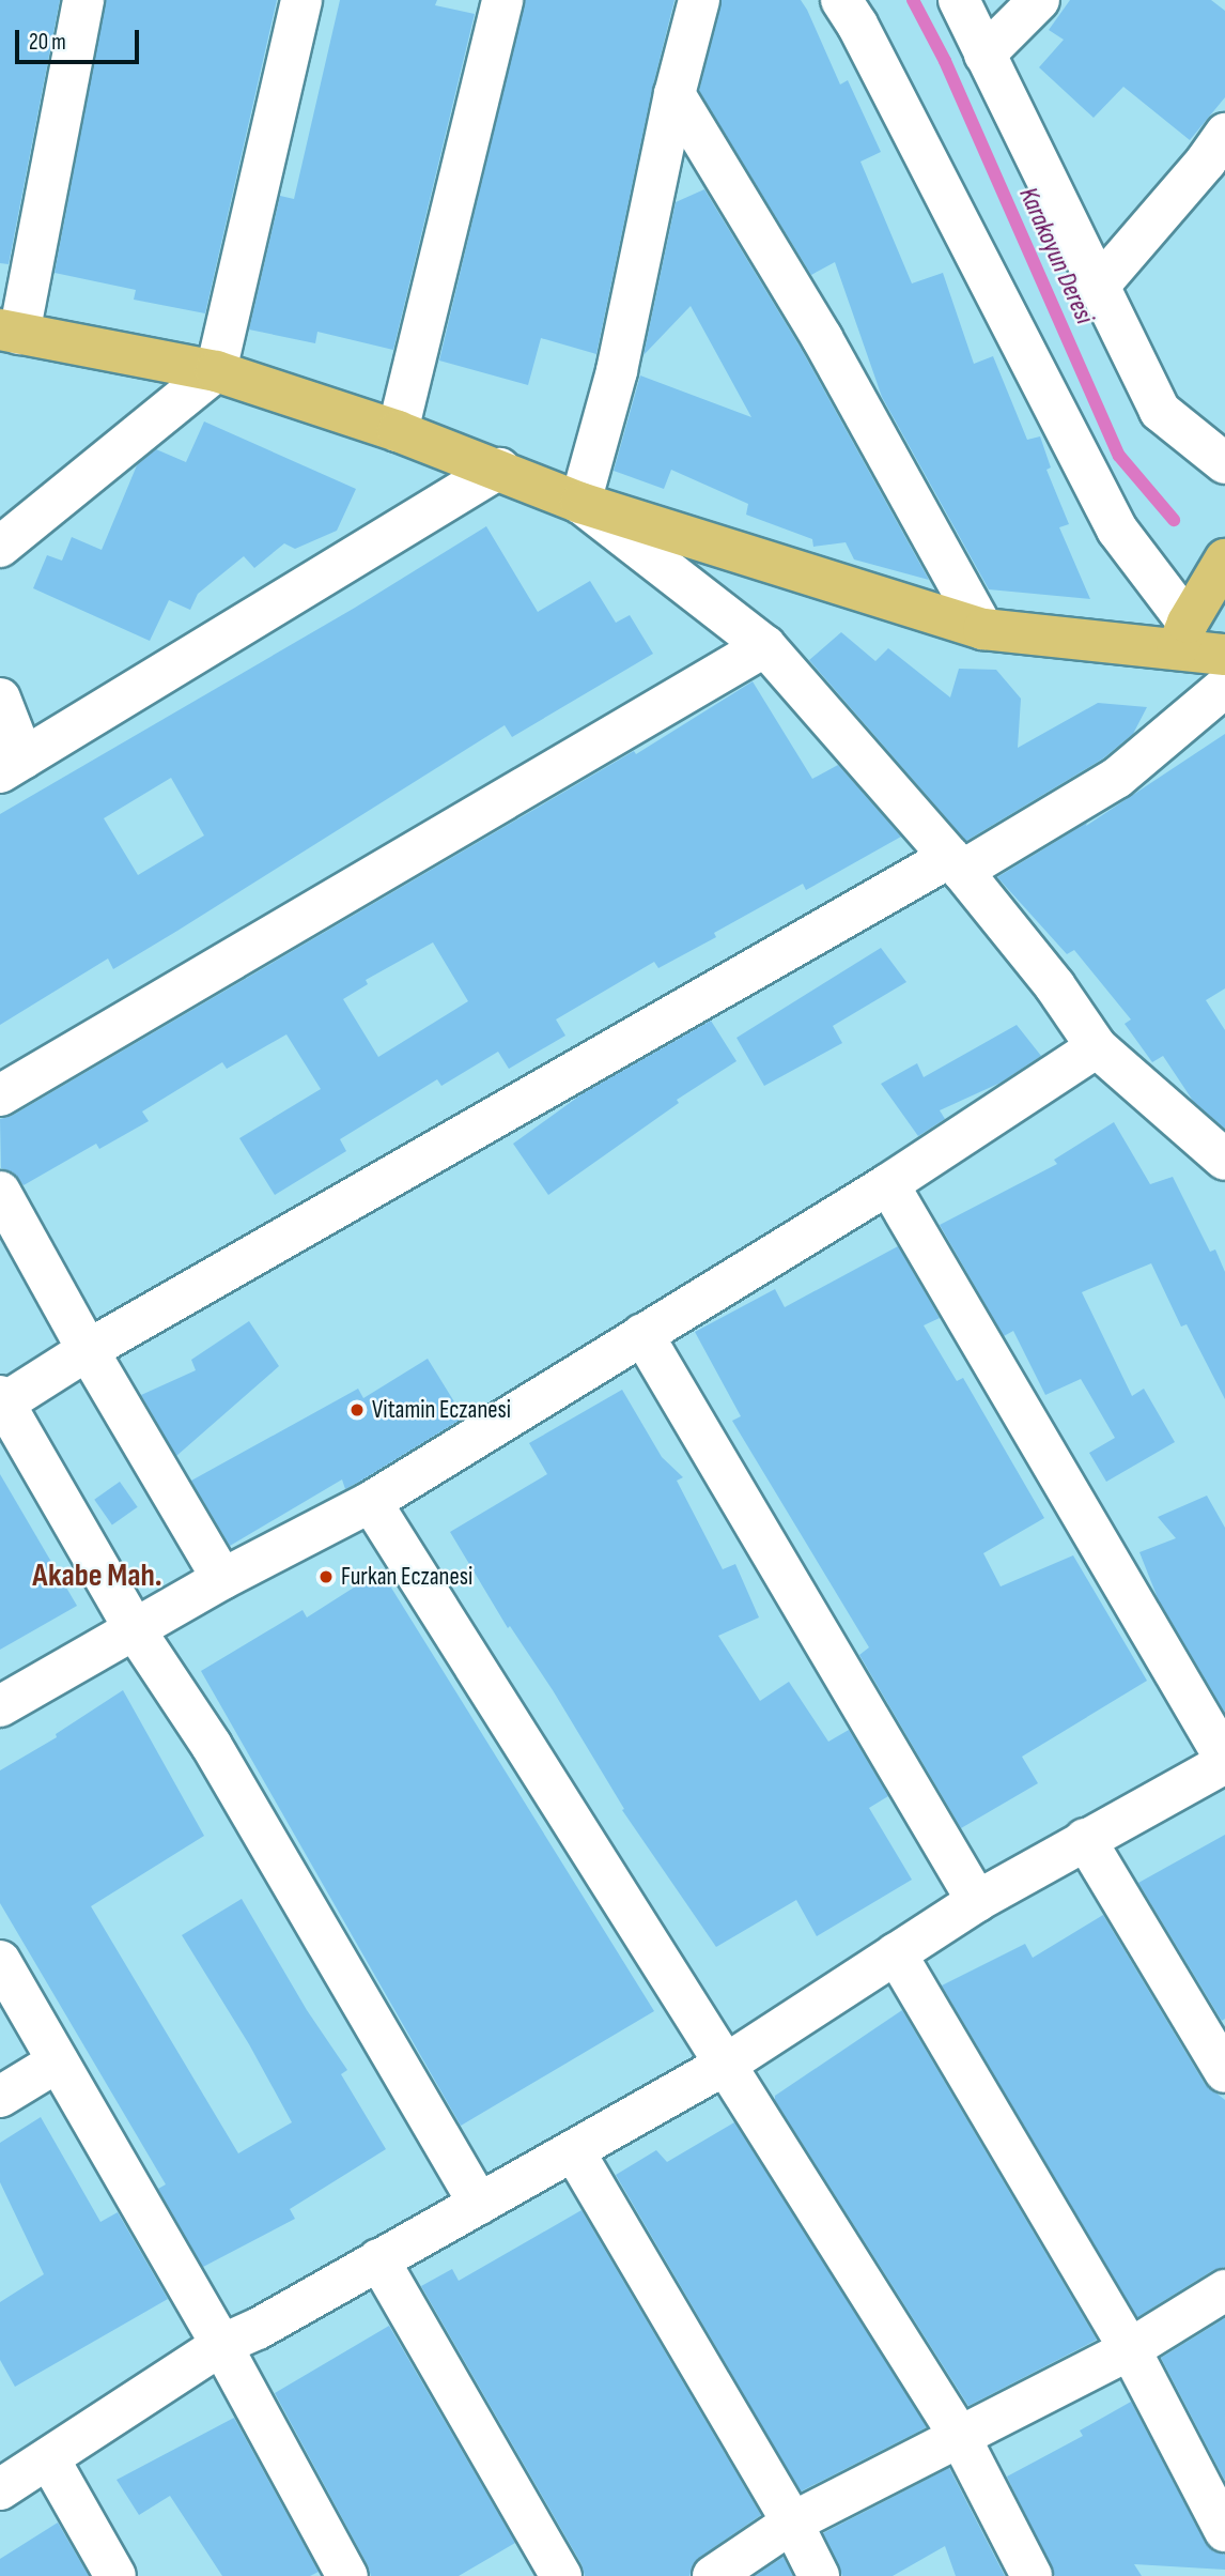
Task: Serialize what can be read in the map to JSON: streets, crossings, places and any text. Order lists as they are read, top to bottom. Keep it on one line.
{"districts":["Akabe Mah."],"water":["Karakoyun Deresi"],"places":["Vitamin Eczanesi","Furkan Eczanesi"],"scale_bar":"20 m"}
